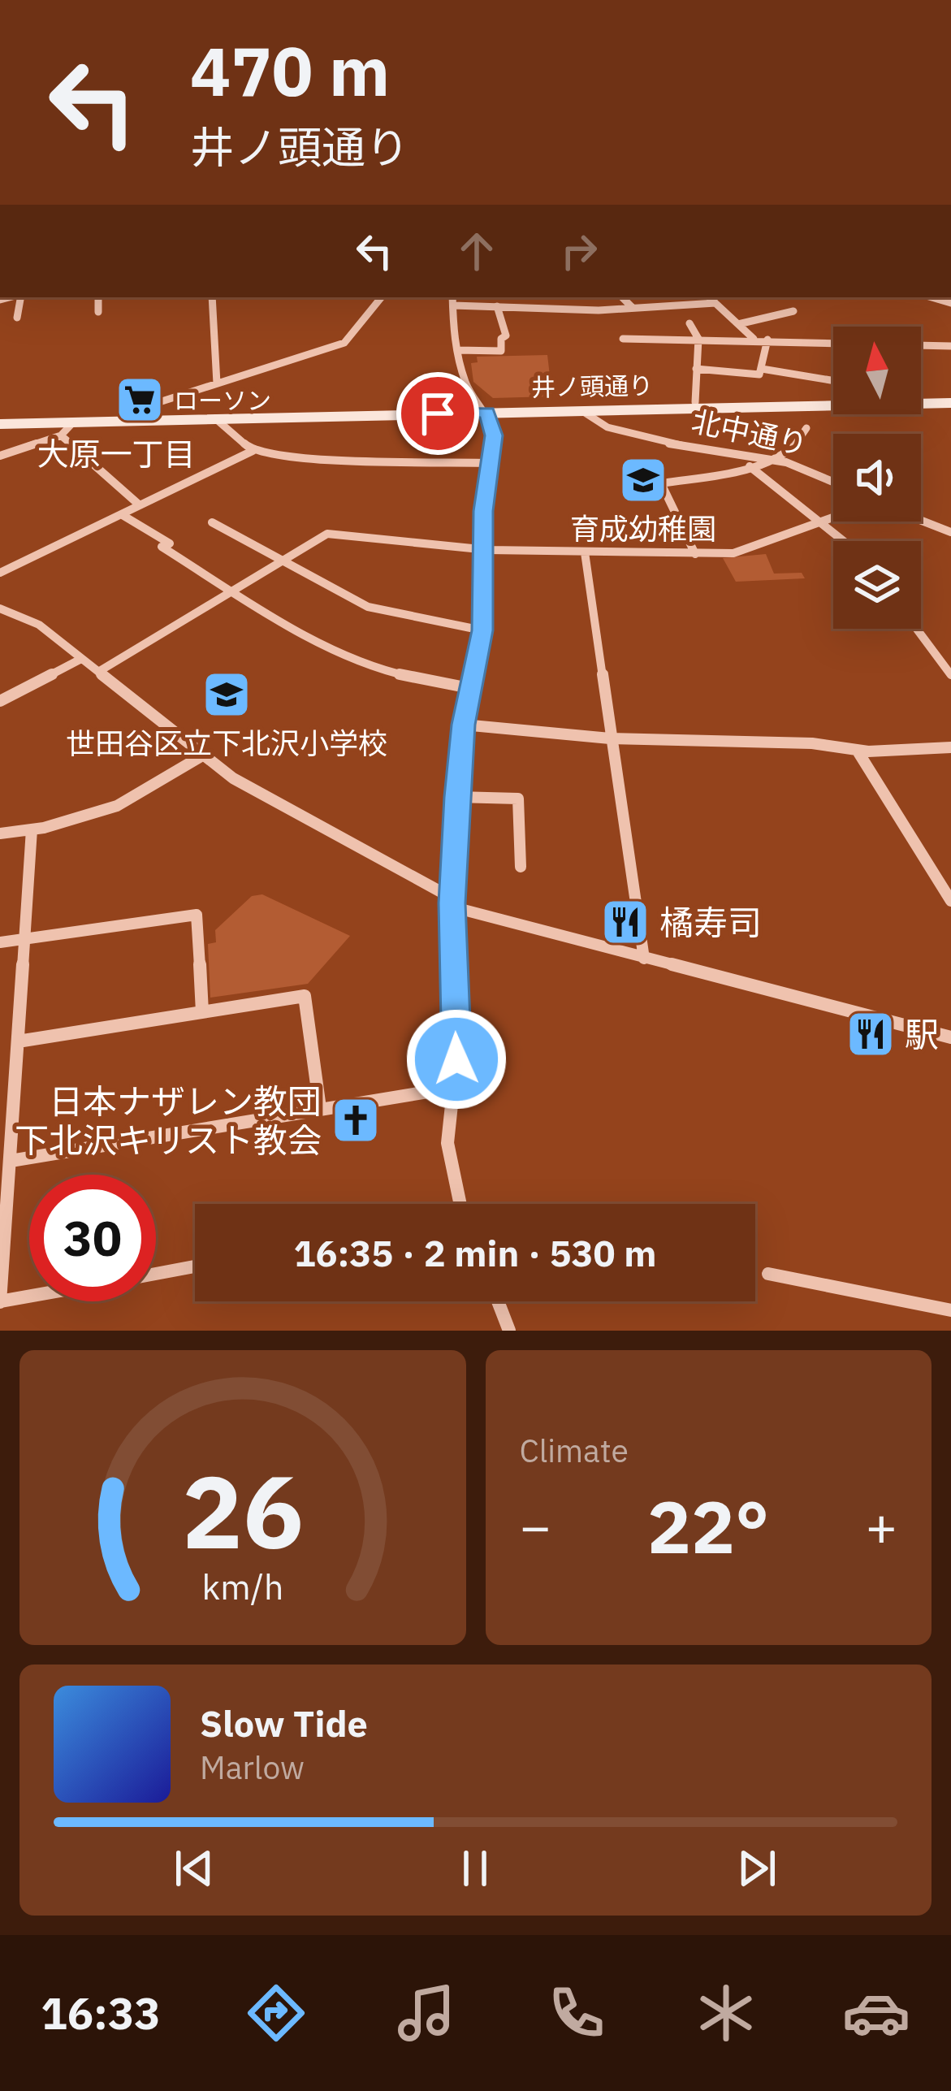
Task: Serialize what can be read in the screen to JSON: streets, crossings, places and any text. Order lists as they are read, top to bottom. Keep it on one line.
{"streets":{"main road":["井ノ頭通り"],"street":["北中通り"]},"crossings":[["井ノ頭通り","北中通り"]],"districts":["大原一丁目"],"places":{"supermarket":["ローソン"],"school or university":["育成幼稚園","世田谷区立下北沢小学校"],"restaurant":["橘寿司","駅"],"church":["日本ナザレン教団 下北沢キリスト教会"]},"north":"top","page":{"turn":["470 m","井ノ頭通り"],"limit":"30","trip":"16:35 · 2 min · 530 m","tile":"Climate","heat":["−","22°","+"],"song":["Slow Tide","Marlow"],"tabs":"16:33","gauge":["26","km/h"]}}
